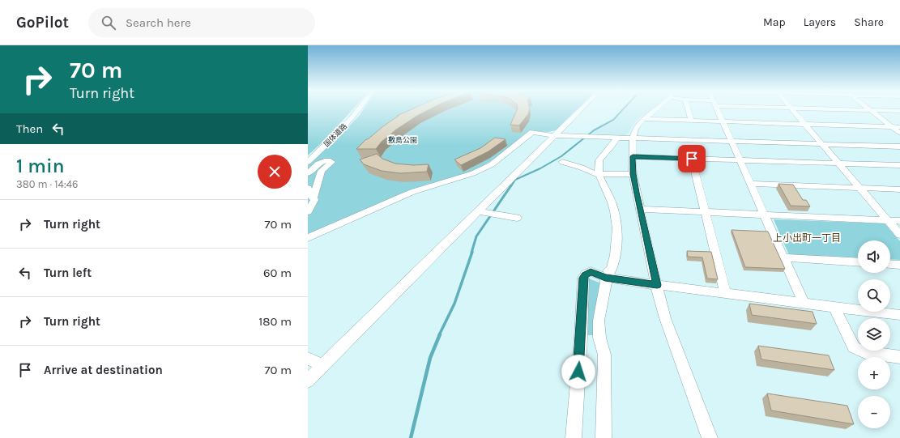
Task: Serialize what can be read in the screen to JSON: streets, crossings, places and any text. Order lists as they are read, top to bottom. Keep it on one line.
{"streets":{"street":["国体道路"]},"districts":["上小出町一丁目"],"parks":["敷島公園"],"page":{"header":"GoPilot","search":"Search here","nav":["Map","Layers","Share"],"turn":["70 m","Turn right"],"then":"Then","heading":["1 min","380 m · 14:46"],"list":[{"name":"Turn right","value":"70 m"},{"name":"Turn left","value":"60 m"},{"name":"Turn right","value":"180 m"},{"name":"Arrive at destination","value":"70 m"}],"map_buttons":["+","−"]}}
